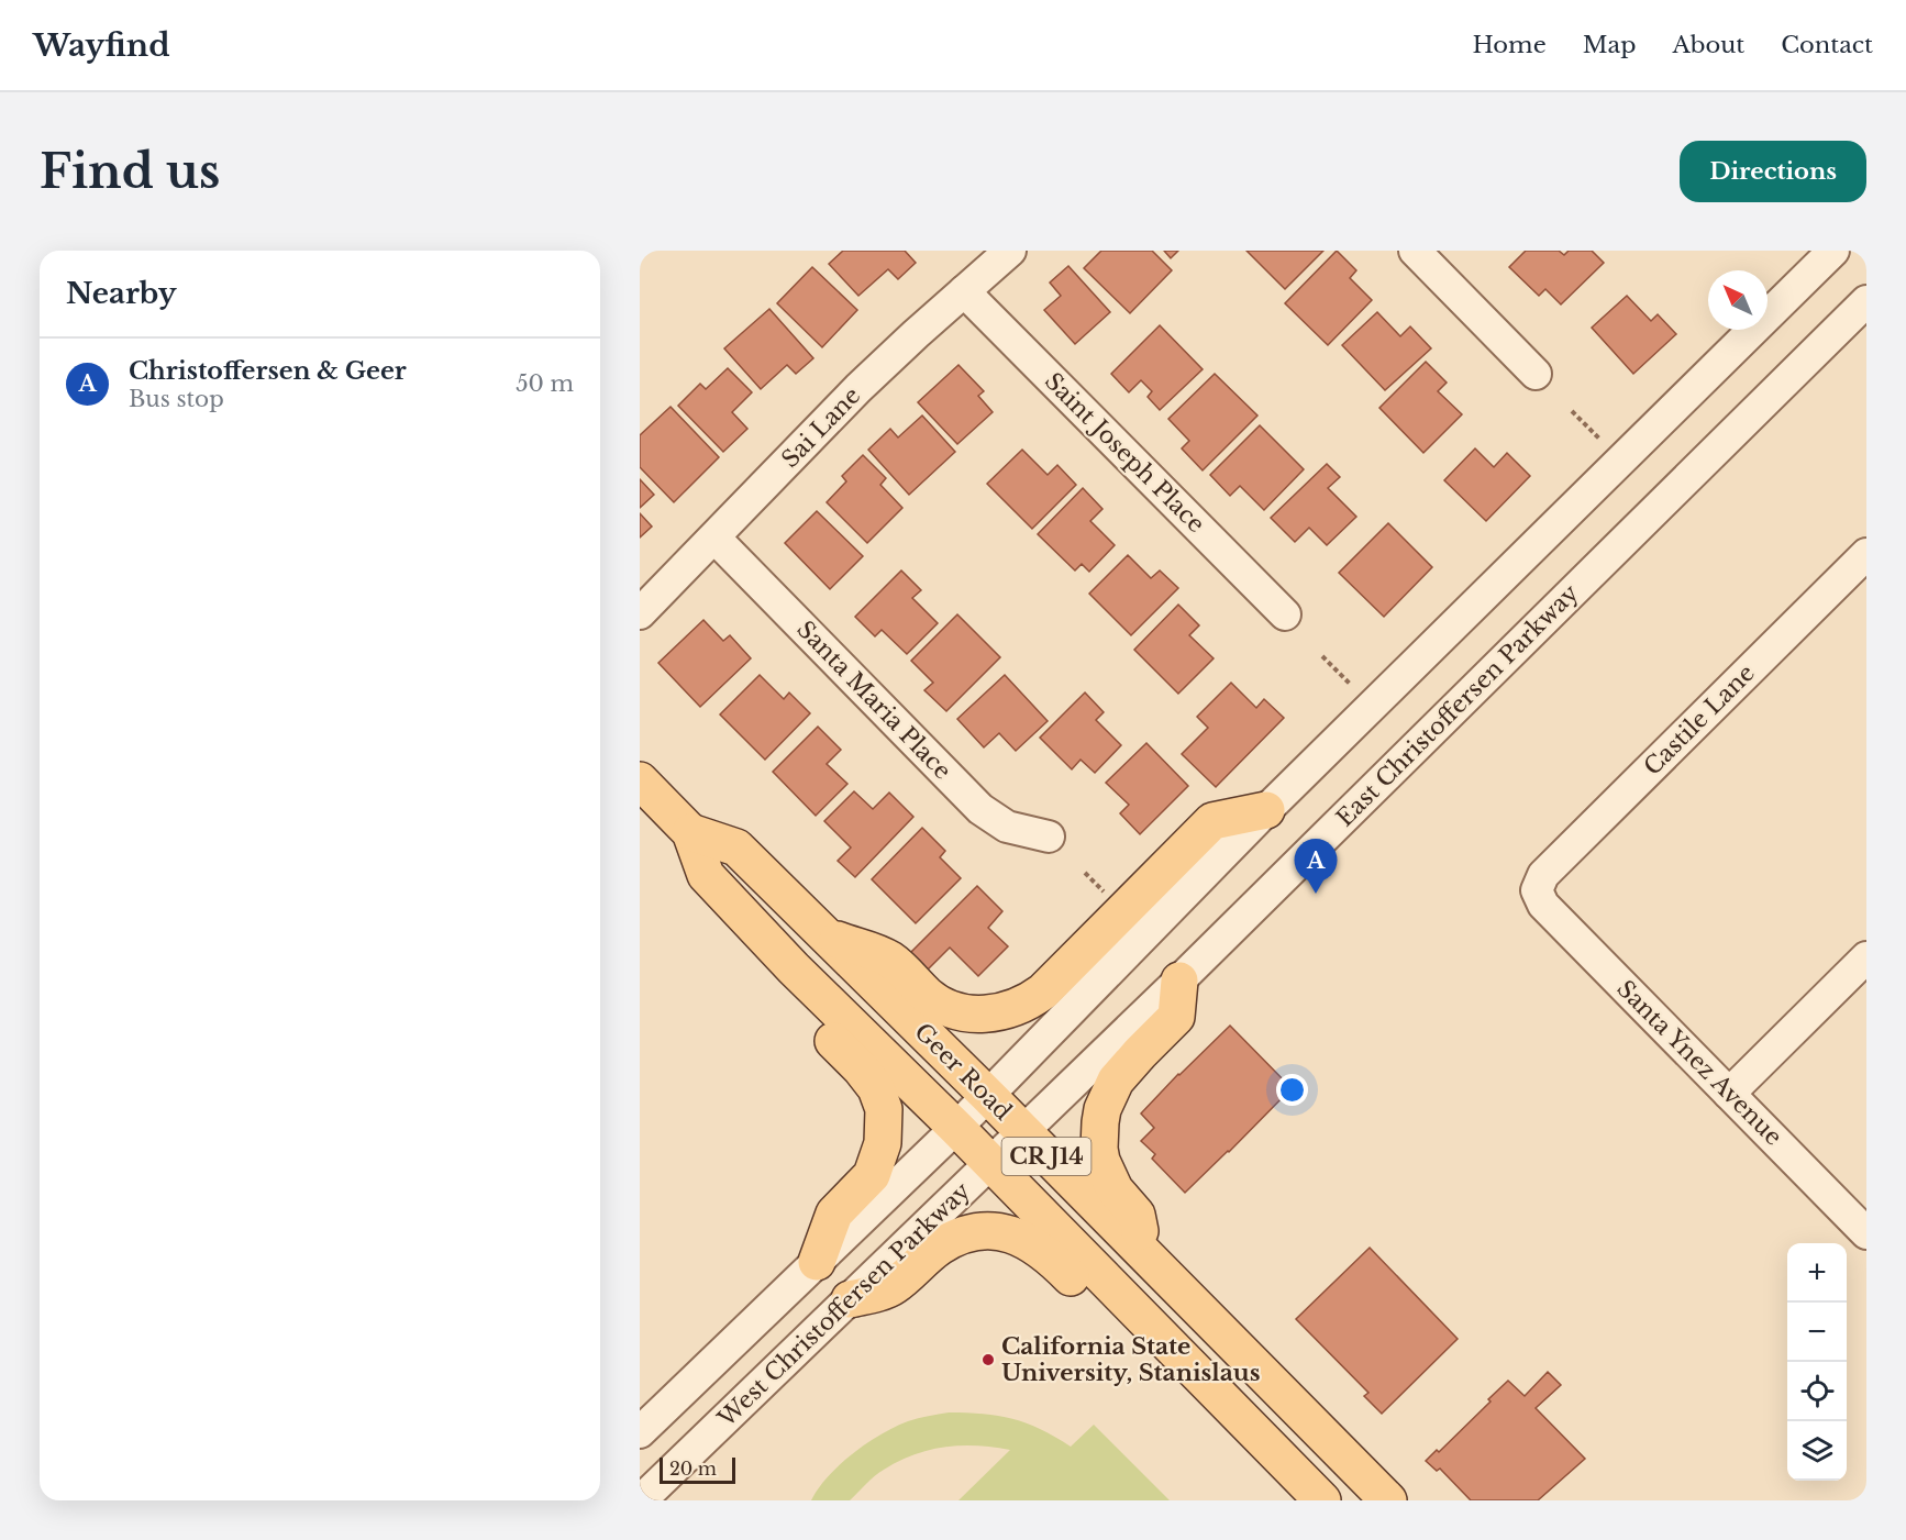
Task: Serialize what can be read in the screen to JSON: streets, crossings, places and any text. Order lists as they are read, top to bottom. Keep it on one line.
{"streets":{"main road":["Geer Road","CR J14"],"street":["Sai Lane","Saint Joseph Place","Santa Maria Place","East Christoffersen Parkway","Castile Lane","Santa Ynez Avenue","West Christoffersen Parkway"]},"crossings":[["Sai Lane","Saint Joseph Place"],["Sai Lane","Santa Maria Place"],["East Christoffersen Parkway","Geer Road"],["East Christoffersen Parkway","West Christoffersen Parkway"],["Castile Lane","Santa Ynez Avenue"],["Geer Road","West Christoffersen Parkway"]],"places":["California State University, Stanislaus"],"scale_bar":"20 m","north":"top left","page":{"header":"Wayfind","nav":["Home","Map","About","Contact"],"buttons":"Directions","title":"Find us","heading":"Nearby","list":[{"mark":"A","name":"Christoffersen & Geer","note":"Bus stop","value":"50 m"}],"pins":"A","map_buttons":["+","−"],"scale":"20 m"}}
